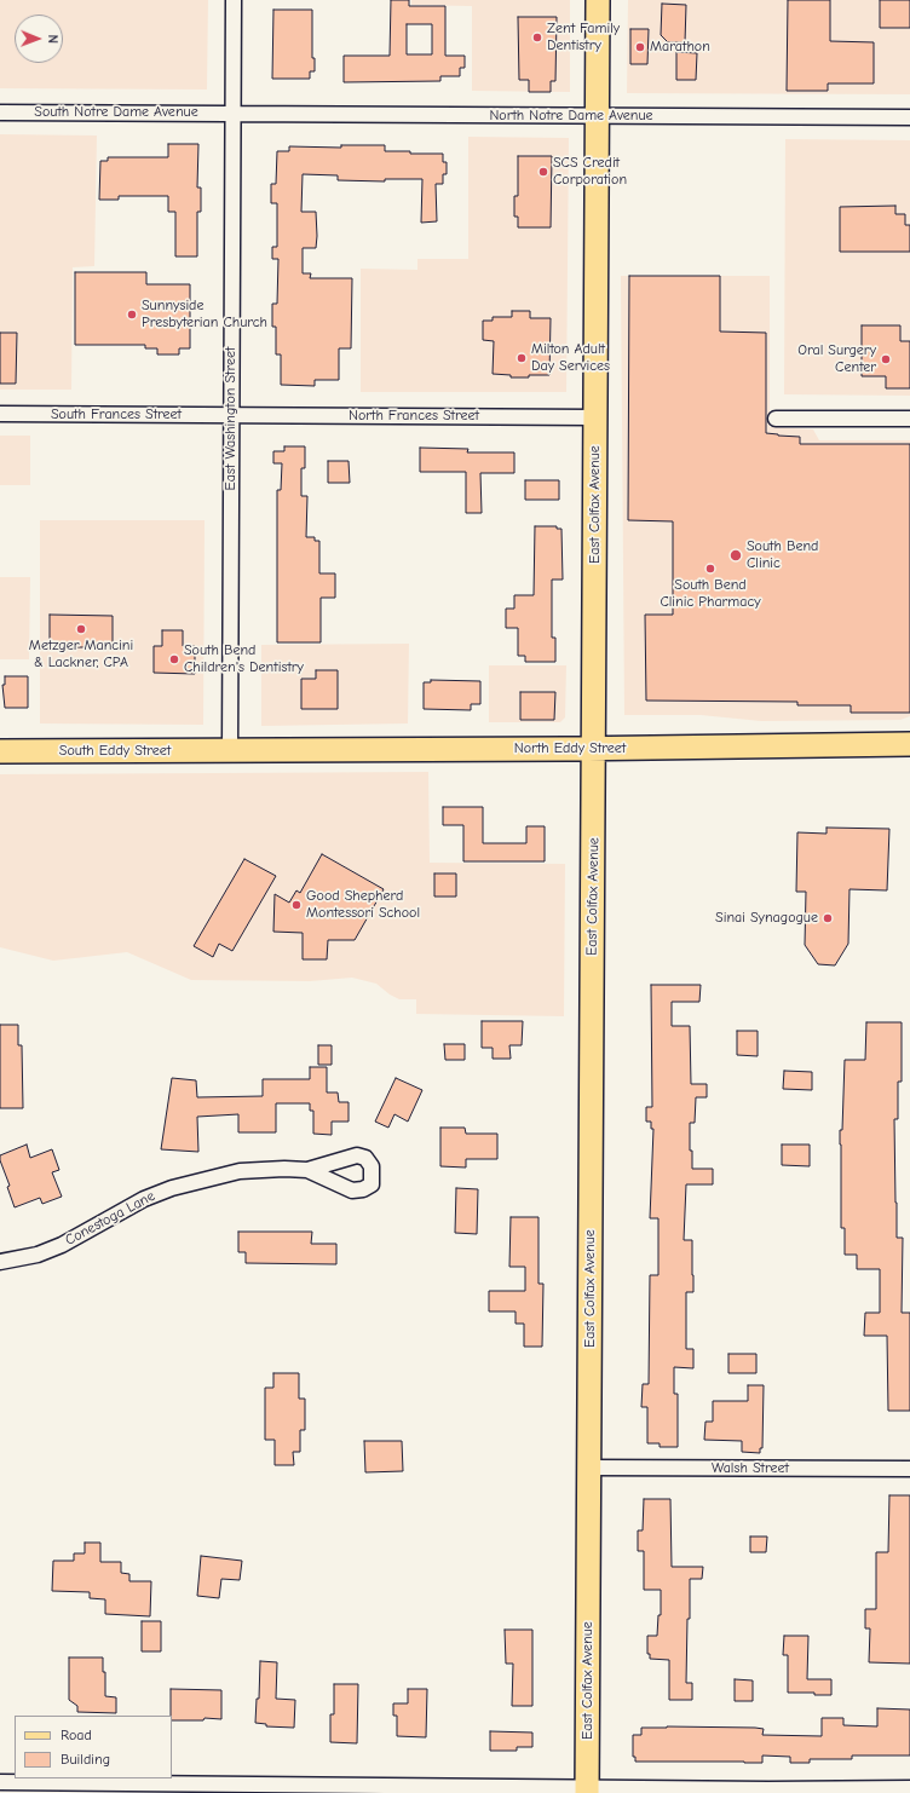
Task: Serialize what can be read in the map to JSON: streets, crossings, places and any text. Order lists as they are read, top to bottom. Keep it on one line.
{"streets":{"main road":["East Colfax Avenue","North Eddy Street","South Eddy Street"],"street":["South Notre Dame Avenue","North Notre Dame Avenue","South Frances Street","North Frances Street","East Washington Street","Conestoga Lane","Walsh Street"]},"crossings":[["South Notre Dame Avenue","North Notre Dame Avenue"],["South Notre Dame Avenue","East Washington Street"],["North Notre Dame Avenue","East Washington Street"],["North Notre Dame Avenue","East Colfax Avenue"],["South Frances Street","North Frances Street"],["South Frances Street","East Washington Street"],["North Frances Street","East Washington Street"],["North Frances Street","East Colfax Avenue"],["East Washington Street","North Eddy Street"],["East Washington Street","South Eddy Street"],["East Colfax Avenue","North Eddy Street"],["East Colfax Avenue","Walsh Street"],["North Eddy Street","South Eddy Street"]],"places":["Zent Family Dentistry","Marathon","SCS Credit Corporation","Sunnyside Presbyterian Church","Milton Adult Day Services","Oral Surgery Center","South Bend Clinic","South Bend Clinic Pharmacy","Metzger Mancini & Lackner, CPA","South Bend Children's Dentistry","Good Shepherd Montessori School","Sinai Synagogue"],"legend":["Road","Building"],"north":"right"}
